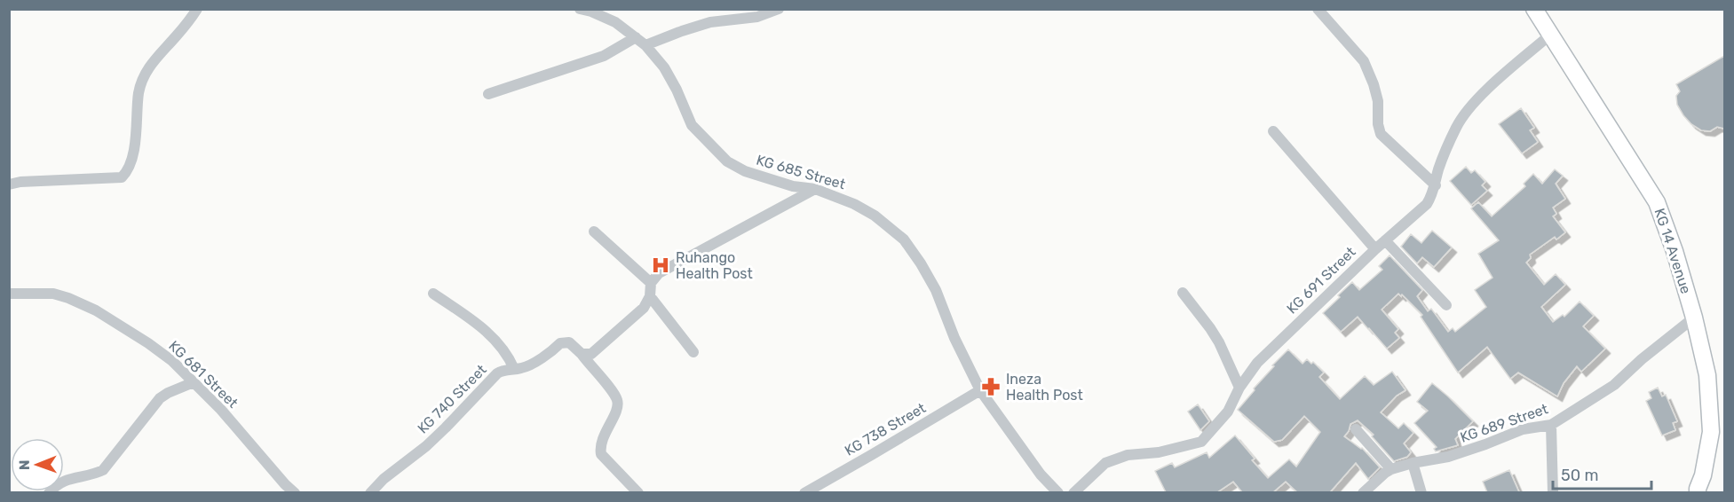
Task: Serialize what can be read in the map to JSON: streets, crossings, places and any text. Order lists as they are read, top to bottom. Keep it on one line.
{"streets":{"main road":["KG 14 Avenue"],"street":["KG 685 Street","KG 691 Street","KG 681 Street","KG 740 Street","KG 689 Street","KG 738 Street"]},"crossings":[["KG 685 Street","KG 738 Street"],["KG 14 Avenue","KG 691 Street"],["KG 14 Avenue","KG 689 Street"]],"places":{"hospital":["Ruhango Health Post"],"pharmacy":["Ineza Health Post"]},"scale_bar":"50 m","north":"left"}
